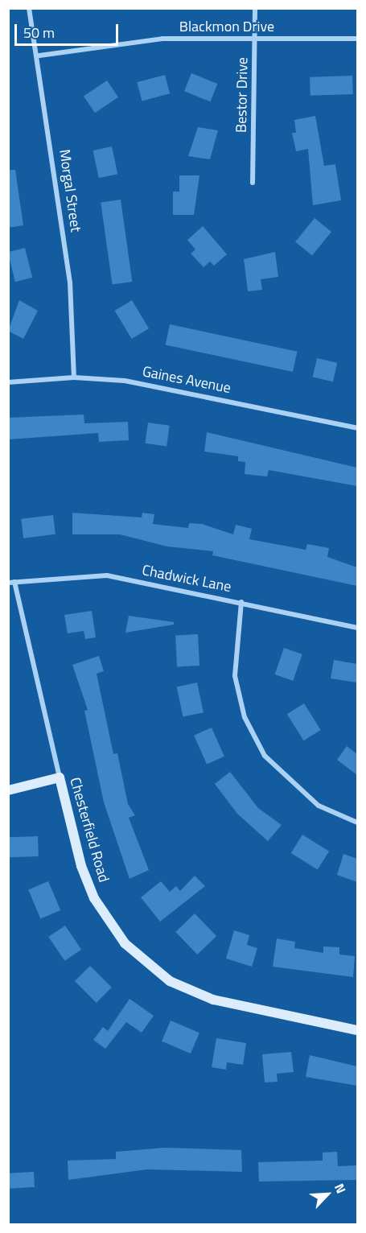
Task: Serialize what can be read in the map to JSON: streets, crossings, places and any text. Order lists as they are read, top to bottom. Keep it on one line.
{"streets":{"street":["Blackmon Drive","Bestor Drive","Morgal Street","Gaines Avenue","Chadwick Lane","Chesterfield Road"]},"crossings":[["Blackmon Drive","Bestor Drive"],["Blackmon Drive","Morgal Street"],["Morgal Street","Gaines Avenue"],["Chadwick Lane","Chesterfield Road"]],"scale_bar":"50 m","north":"top right"}
